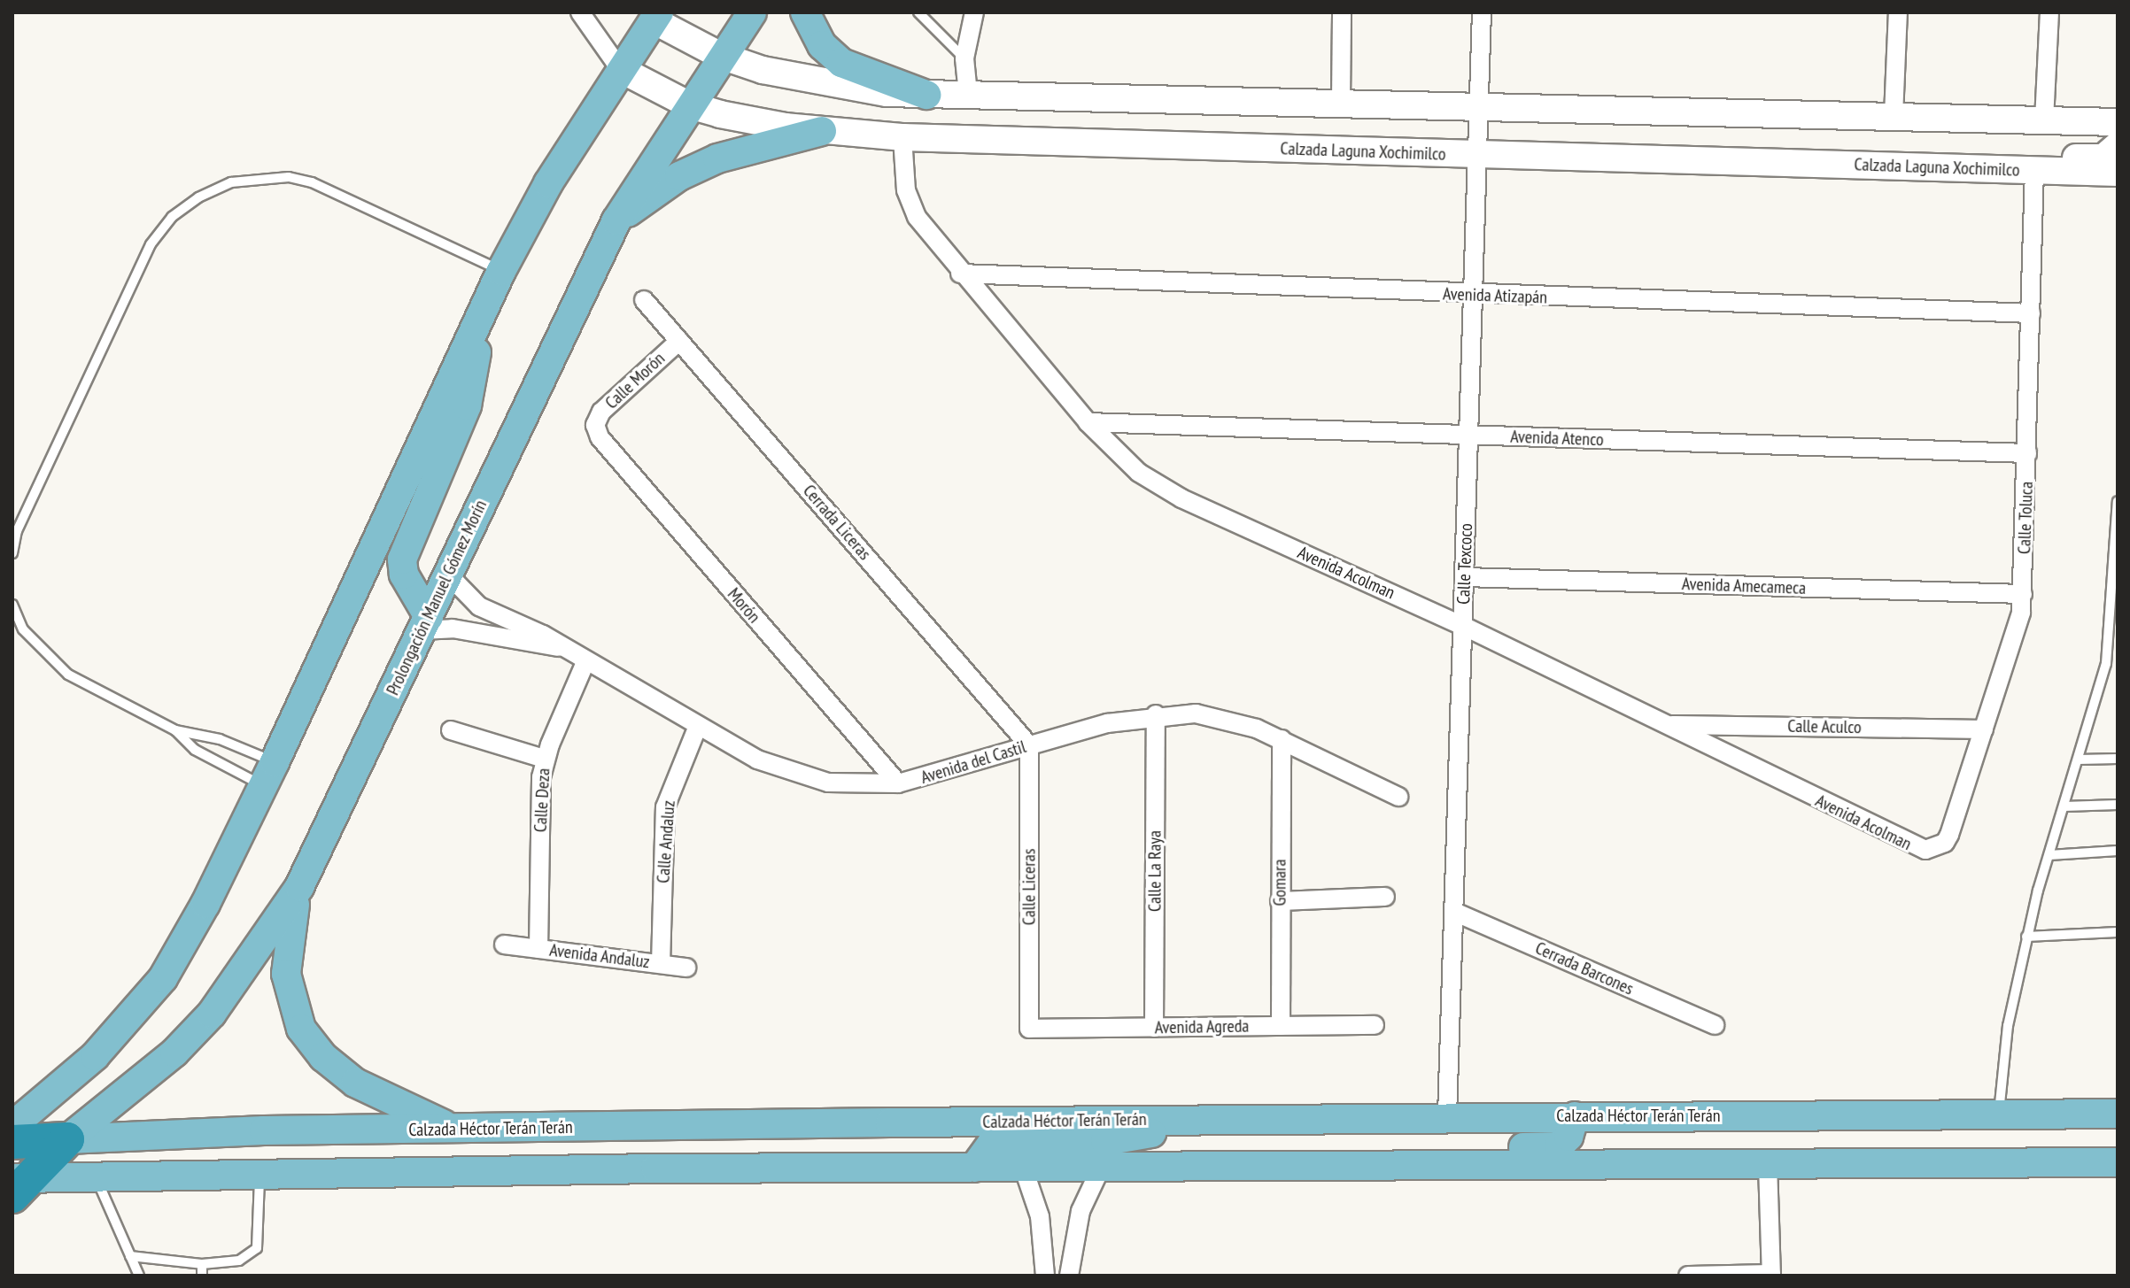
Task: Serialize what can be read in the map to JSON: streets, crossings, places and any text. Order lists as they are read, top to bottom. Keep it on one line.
{"streets":{"highway":["Calzada Héctor Terán Terán"],"main road":["Calzada Laguna Xochimilco","Prolongación Manuel Gómez Morín"],"street":["Avenida Atizapán","Calle Morón","Avenida Atenco","Calle Toluca","Cerrada Liceras","Calle Texcoco","Avenida Acolman","Avenida Amecameca","Morón","Calle Aculco","Avenida del Castil","Calle Deza","Calle Andaluz","Calle La Raya","Gomara","Calle Liceras","Avenida Andaluz","Cerrada Barcones","Avenida Agreda"]},"crossings":[["Calzada Laguna Xochimilco","Calle Toluca"],["Calzada Laguna Xochimilco","Calle Texcoco"],["Calzada Laguna Xochimilco","Avenida Acolman"],["Calzada Laguna Xochimilco","Prolongación Manuel Gómez Morín"],["Avenida Atizapán","Calle Toluca"],["Avenida Atizapán","Calle Texcoco"],["Avenida Atizapán","Avenida Acolman"],["Calle Morón","Cerrada Liceras"],["Calle Morón","Morón"],["Avenida Atenco","Calle Toluca"],["Avenida Atenco","Calle Texcoco"],["Avenida Atenco","Avenida Acolman"],["Calle Toluca","Avenida Acolman"],["Calle Toluca","Avenida Amecameca"],["Calle Toluca","Calle Aculco"],["Cerrada Liceras","Avenida del Castil"],["Cerrada Liceras","Calle Liceras"],["Calle Texcoco","Avenida Acolman"],["Calle Texcoco","Avenida Amecameca"],["Calle Texcoco","Cerrada Barcones"],["Calle Texcoco","Calzada Héctor Terán Terán"],["Avenida Acolman","Calle Aculco"],["Prolongación Manuel Gómez Morín","Avenida del Castil"],["Prolongación Manuel Gómez Morín","Calzada Héctor Terán Terán"],["Morón","Avenida del Castil"],["Avenida del Castil","Calle Deza"],["Avenida del Castil","Calle Andaluz"],["Avenida del Castil","Calle La Raya"],["Avenida del Castil","Gomara"],["Avenida del Castil","Calle Liceras"],["Calle Deza","Avenida Andaluz"],["Calle Andaluz","Avenida Andaluz"],["Calle La Raya","Avenida Agreda"],["Gomara","Avenida Agreda"],["Calle Liceras","Avenida Agreda"]]}
